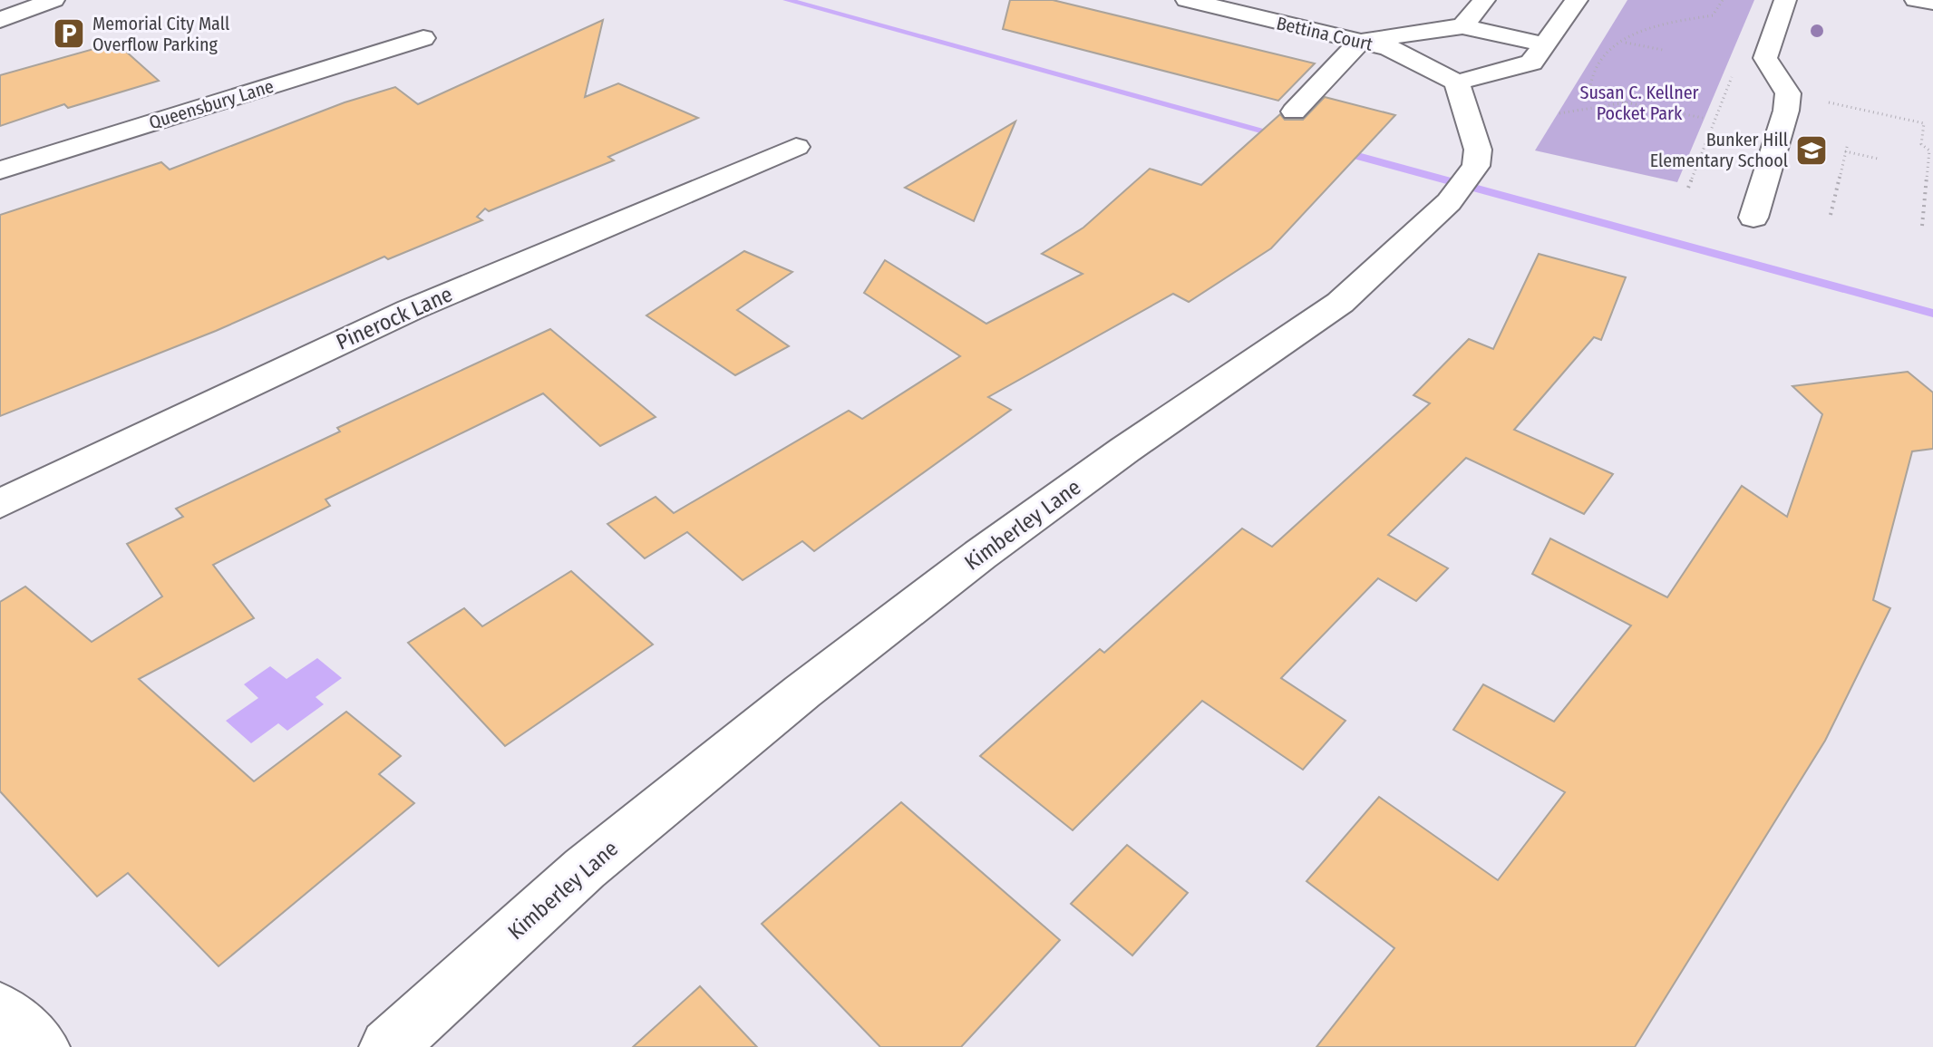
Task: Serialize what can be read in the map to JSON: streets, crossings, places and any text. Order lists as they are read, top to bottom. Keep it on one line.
{"streets":{"street":["Bettina Court","Queensbury Lane","Pinerock Lane","Kimberley Lane"]},"crossings":[["Bettina Court","Kimberley Lane"]],"parks":["Susan C. Kellner Pocket Park"],"places":{"parking":["Memorial City Mall Overflow Parking"],"school or university":["Bunker Hill Elementary School"]}}
